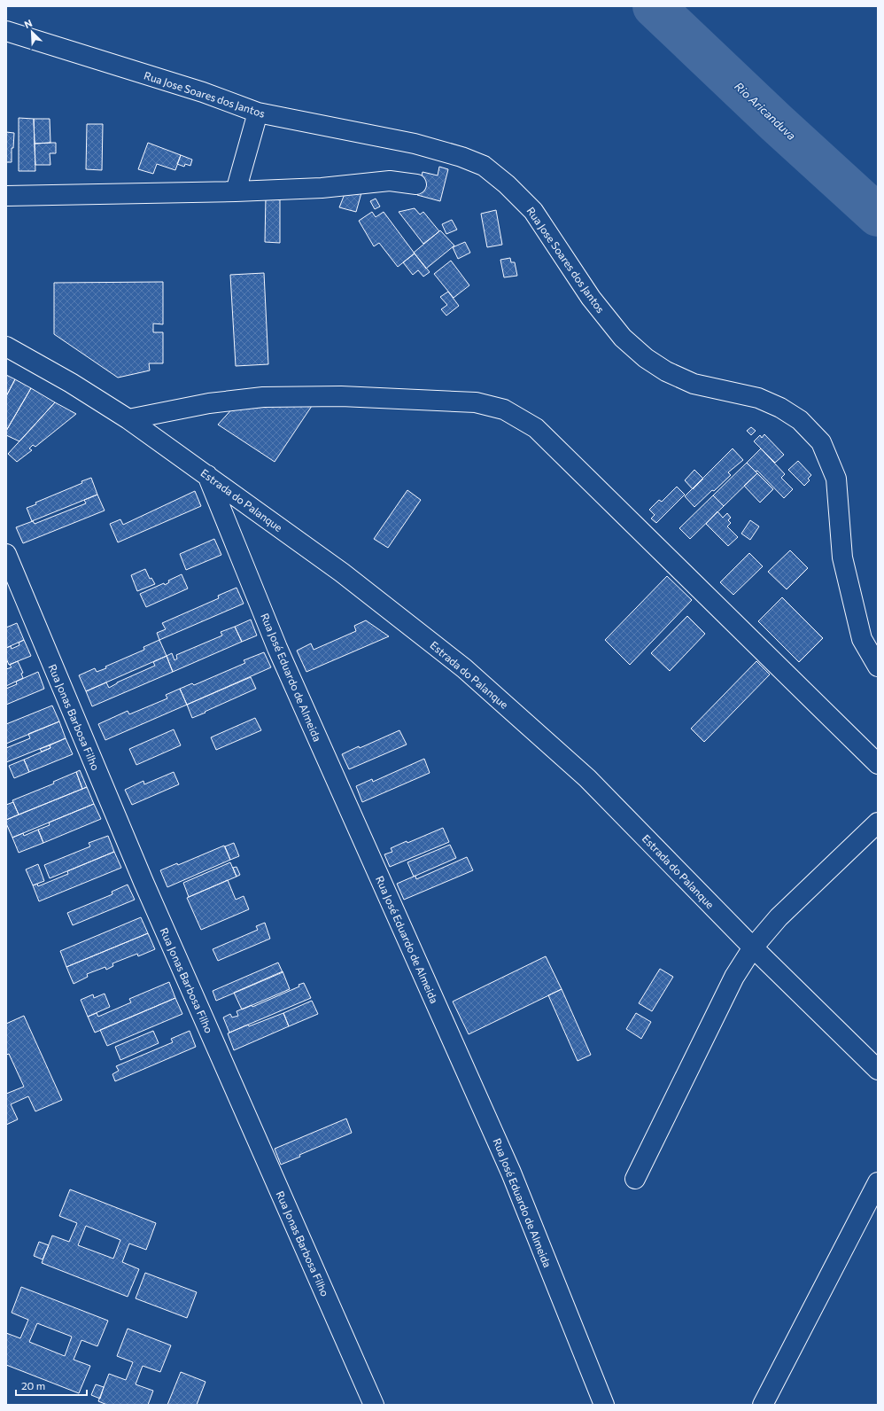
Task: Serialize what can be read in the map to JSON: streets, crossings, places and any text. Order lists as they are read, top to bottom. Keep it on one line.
{"streets":{"street":["Rua Jose Soares dos Jantos","Estrada do Palanque","Rua José Eduardo de Almeida","Rua Jonas Barbosa Filho"]},"crossings":[["Estrada do Palanque","Rua José Eduardo de Almeida"]],"water":["Rio Aricanduva"],"scale_bar":"20 m","north":"top left"}
